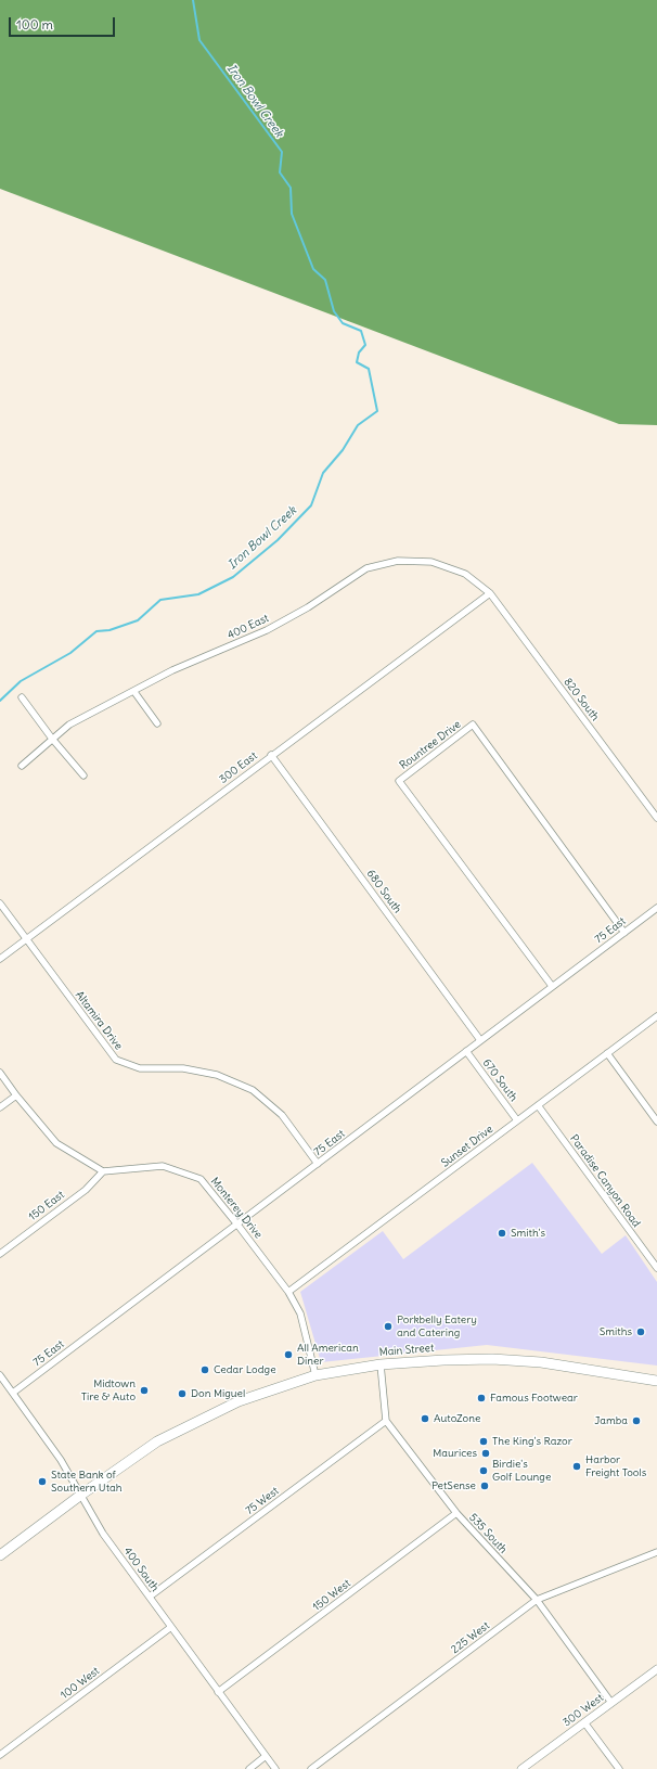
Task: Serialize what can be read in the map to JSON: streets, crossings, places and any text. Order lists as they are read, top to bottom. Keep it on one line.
{"streets":{"main road":["Main Street"],"street":["400 East","820 South","Rountree Drive","300 East","680 South","75 East","Altamira Drive","670 South","Sunset Drive","Paradise Canyon Road","150 East","Monterey Drive","75 West","535 South","400 South","150 West","225 West","100 West","300 West"]},"crossings":[["400 East","820 South"],["400 East","300 East"],["820 South","300 East"],["Rountree Drive","75 East"],["300 East","680 South"],["300 East","Altamira Drive"],["680 South","75 East"],["75 East","Altamira Drive"],["75 East","670 South"],["75 East","Monterey Drive"],["75 East","400 South"],["670 South","Sunset Drive"],["Sunset Drive","Paradise Canyon Road"],["Sunset Drive","Monterey Drive"],["150 East","Monterey Drive"],["Monterey Drive","Main Street"],["Main Street","400 South"],["75 West","535 South"],["75 West","400 South"],["535 South","150 West"],["535 South","225 West"],["535 South","300 West"],["400 South","150 West"],["400 South","100 West"]],"water":["Iron Bowl Creek"],"places":["Smith's","Porkbelly Eatery and Catering","Smiths","All American Diner","Cedar Lodge","Midtown Tire & Auto","Don Miguel","Famous Footwear","AutoZone","Jamba","The King's Razor","Maurices","Harbor Freight Tools","Birdie's Golf Lounge","State Bank of Southern Utah","PetSense"],"scale_bar":"100 m"}
